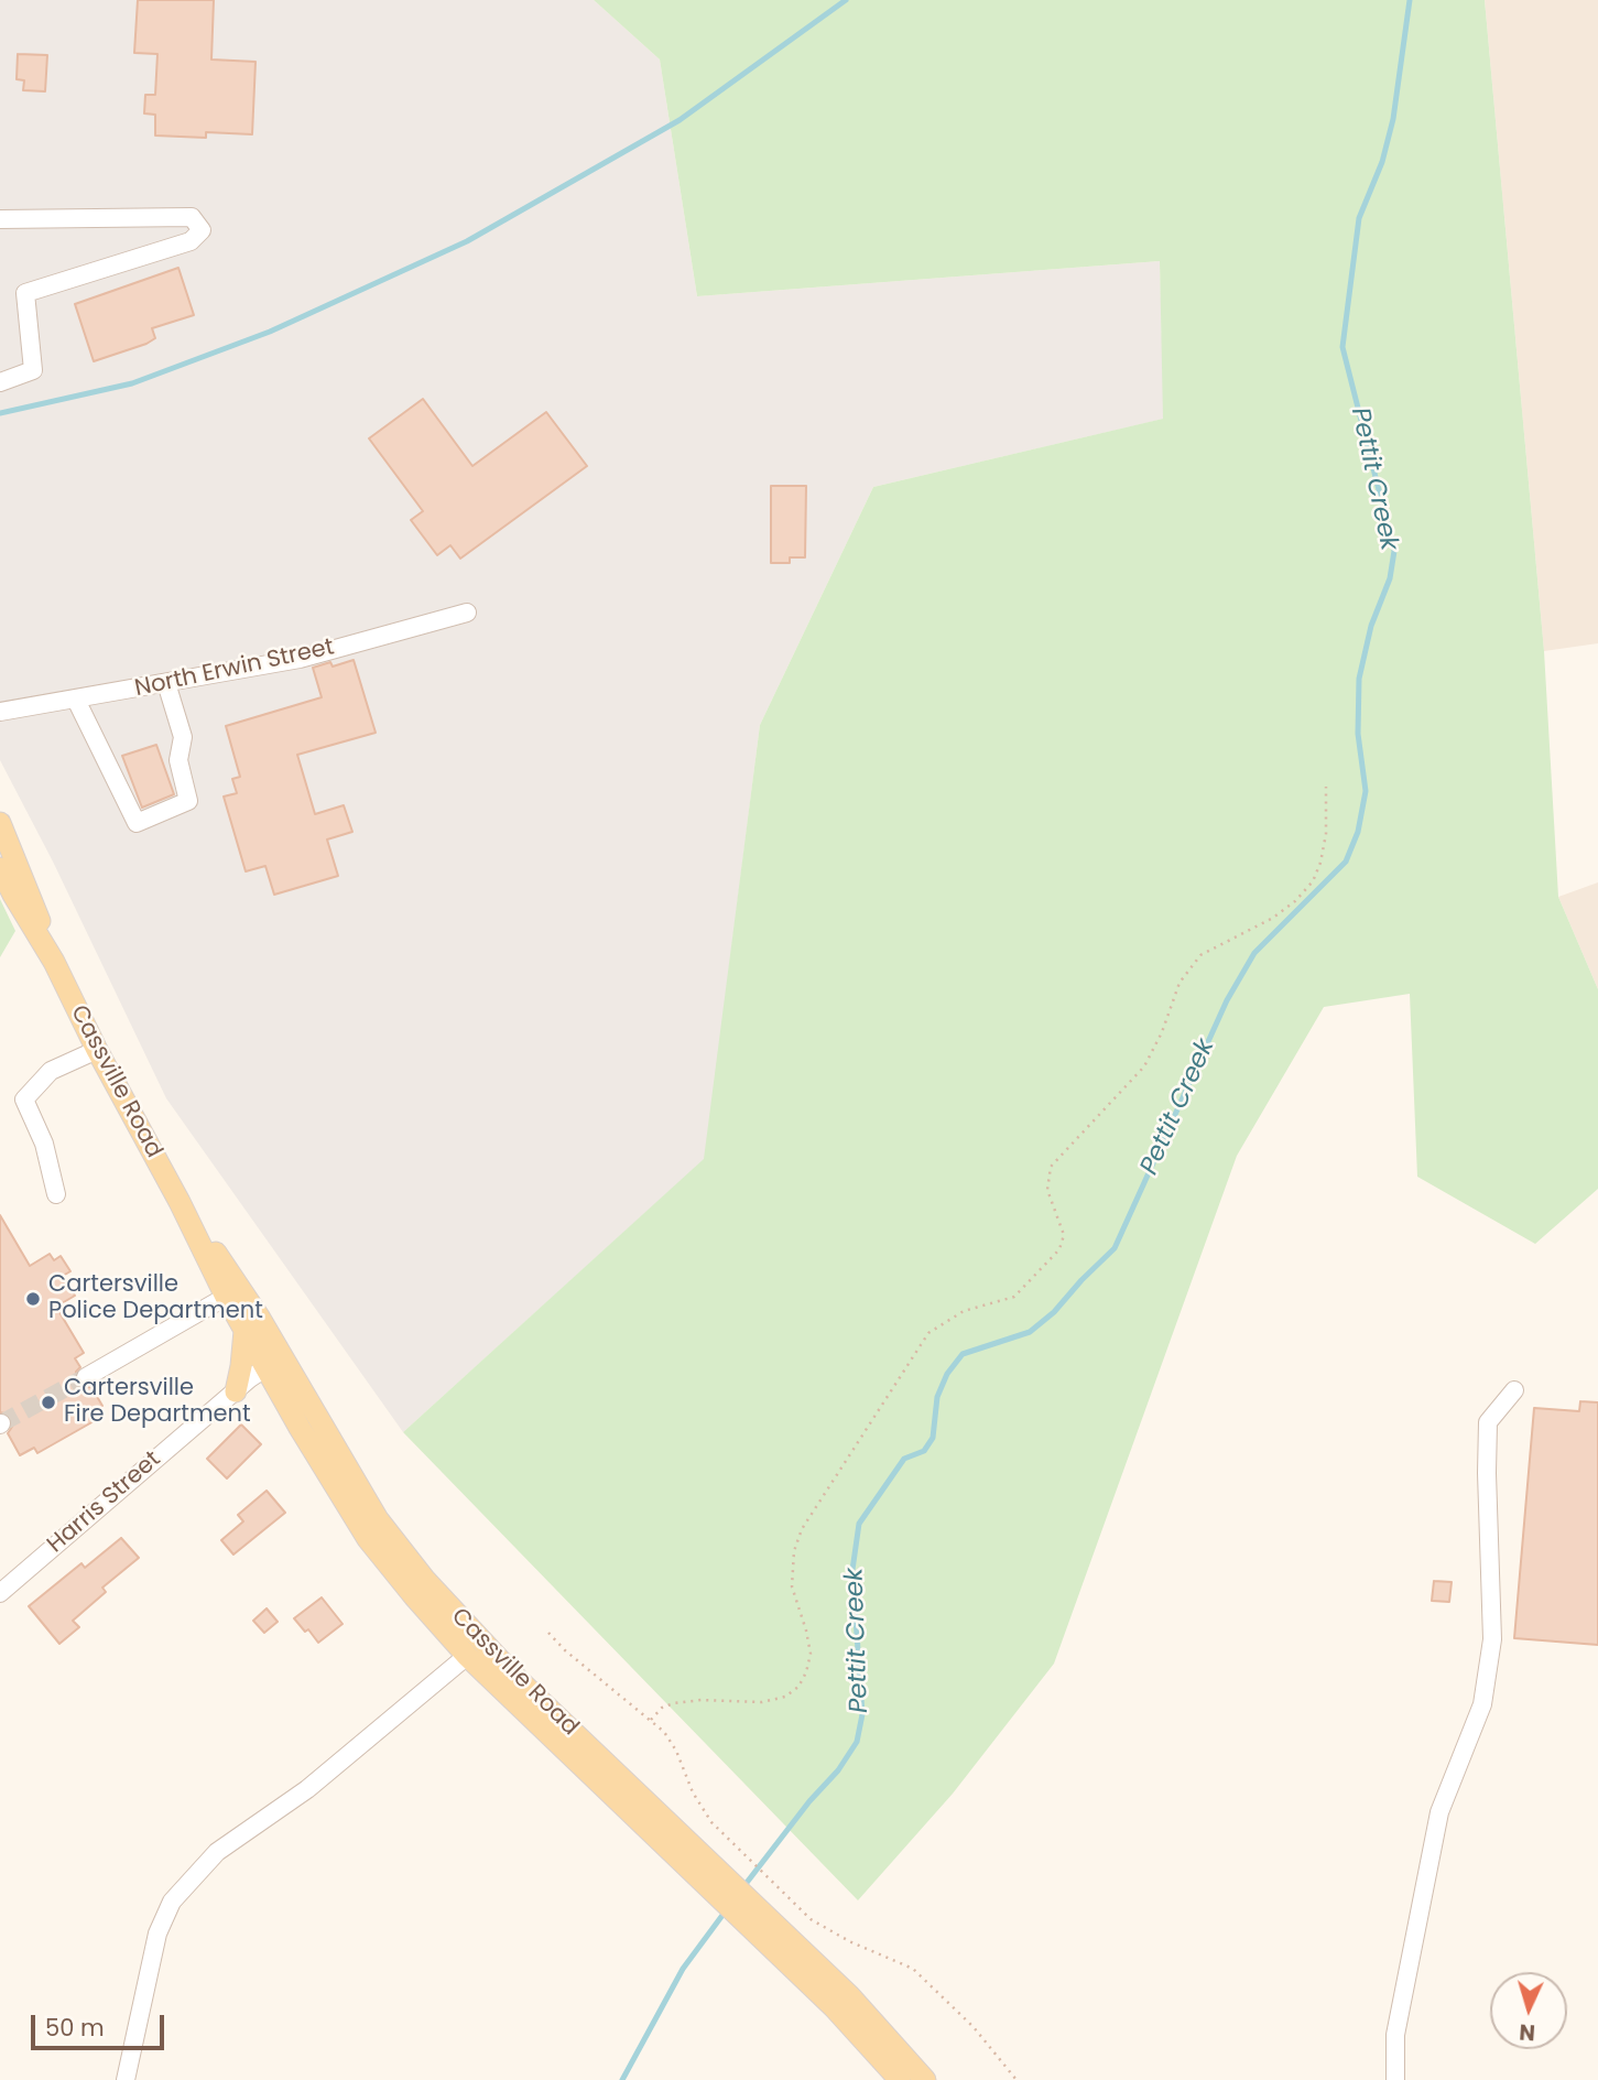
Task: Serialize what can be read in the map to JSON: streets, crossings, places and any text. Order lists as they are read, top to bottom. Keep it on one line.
{"streets":{"main road":["Cassville Road"],"street":["North Erwin Street","Harris Street"]},"crossings":[["Cassville Road","Harris Street"]],"water":["Pettit Creek"],"places":["Cartersville Police Department","Cartersville Fire Department"],"scale_bar":"50 m","north":"bottom"}
